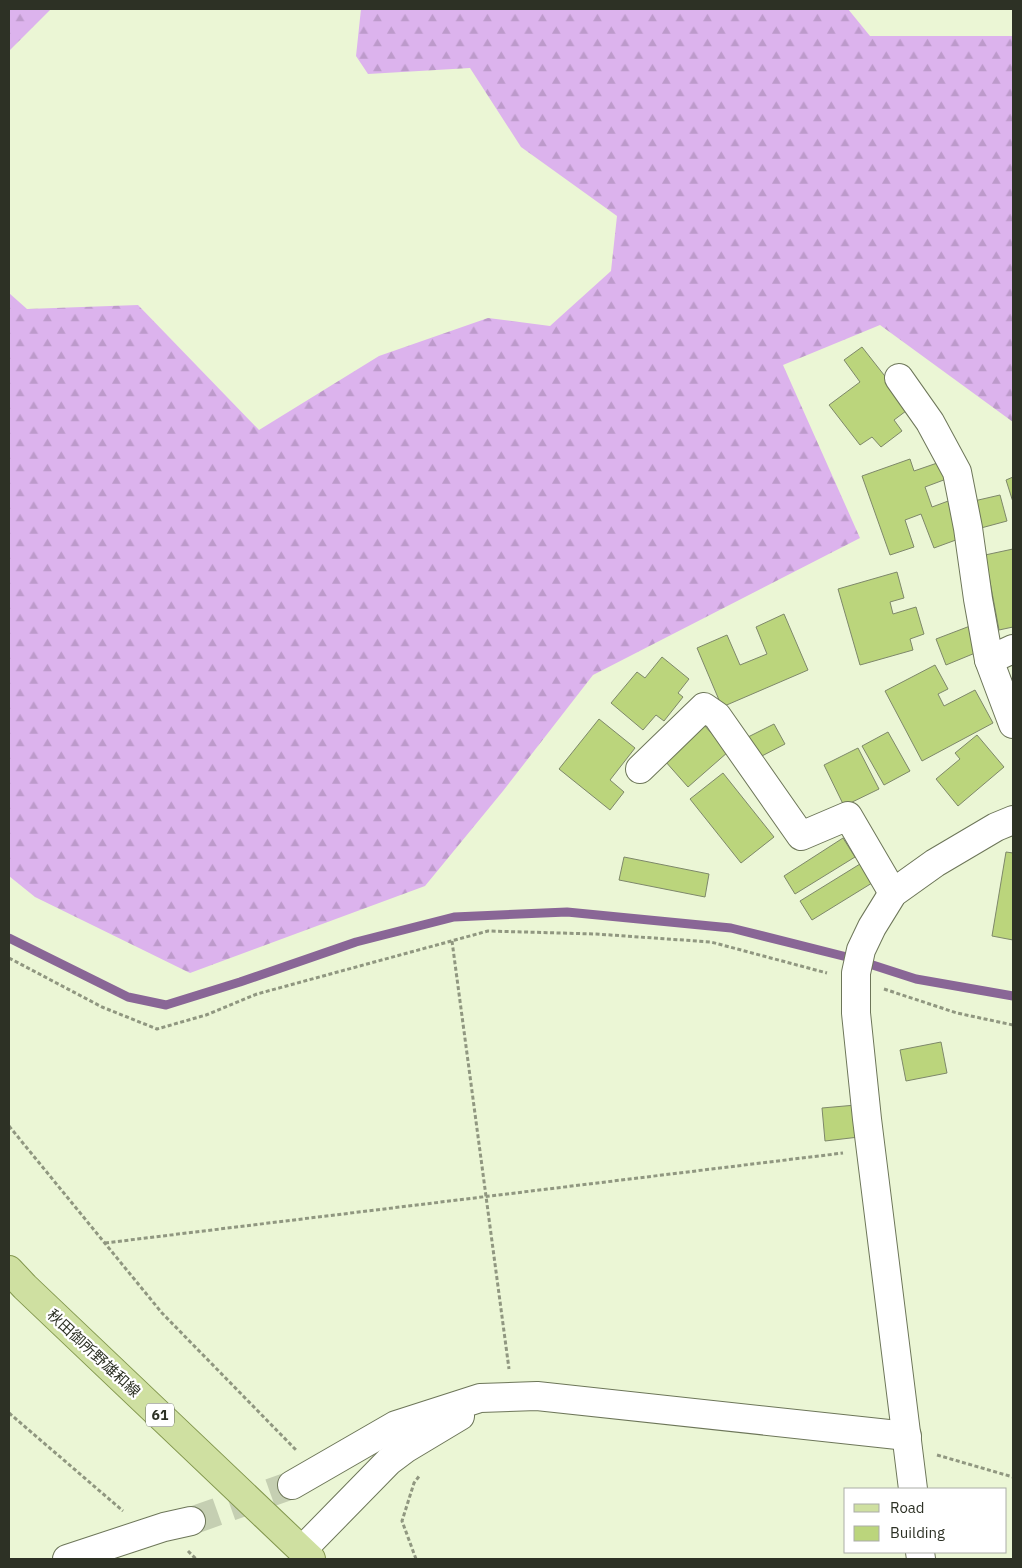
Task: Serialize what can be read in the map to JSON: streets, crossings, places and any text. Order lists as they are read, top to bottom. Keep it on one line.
{"streets":{"main road":["秋田御所野雄和線","61"]},"legend":["Road","Building"]}
